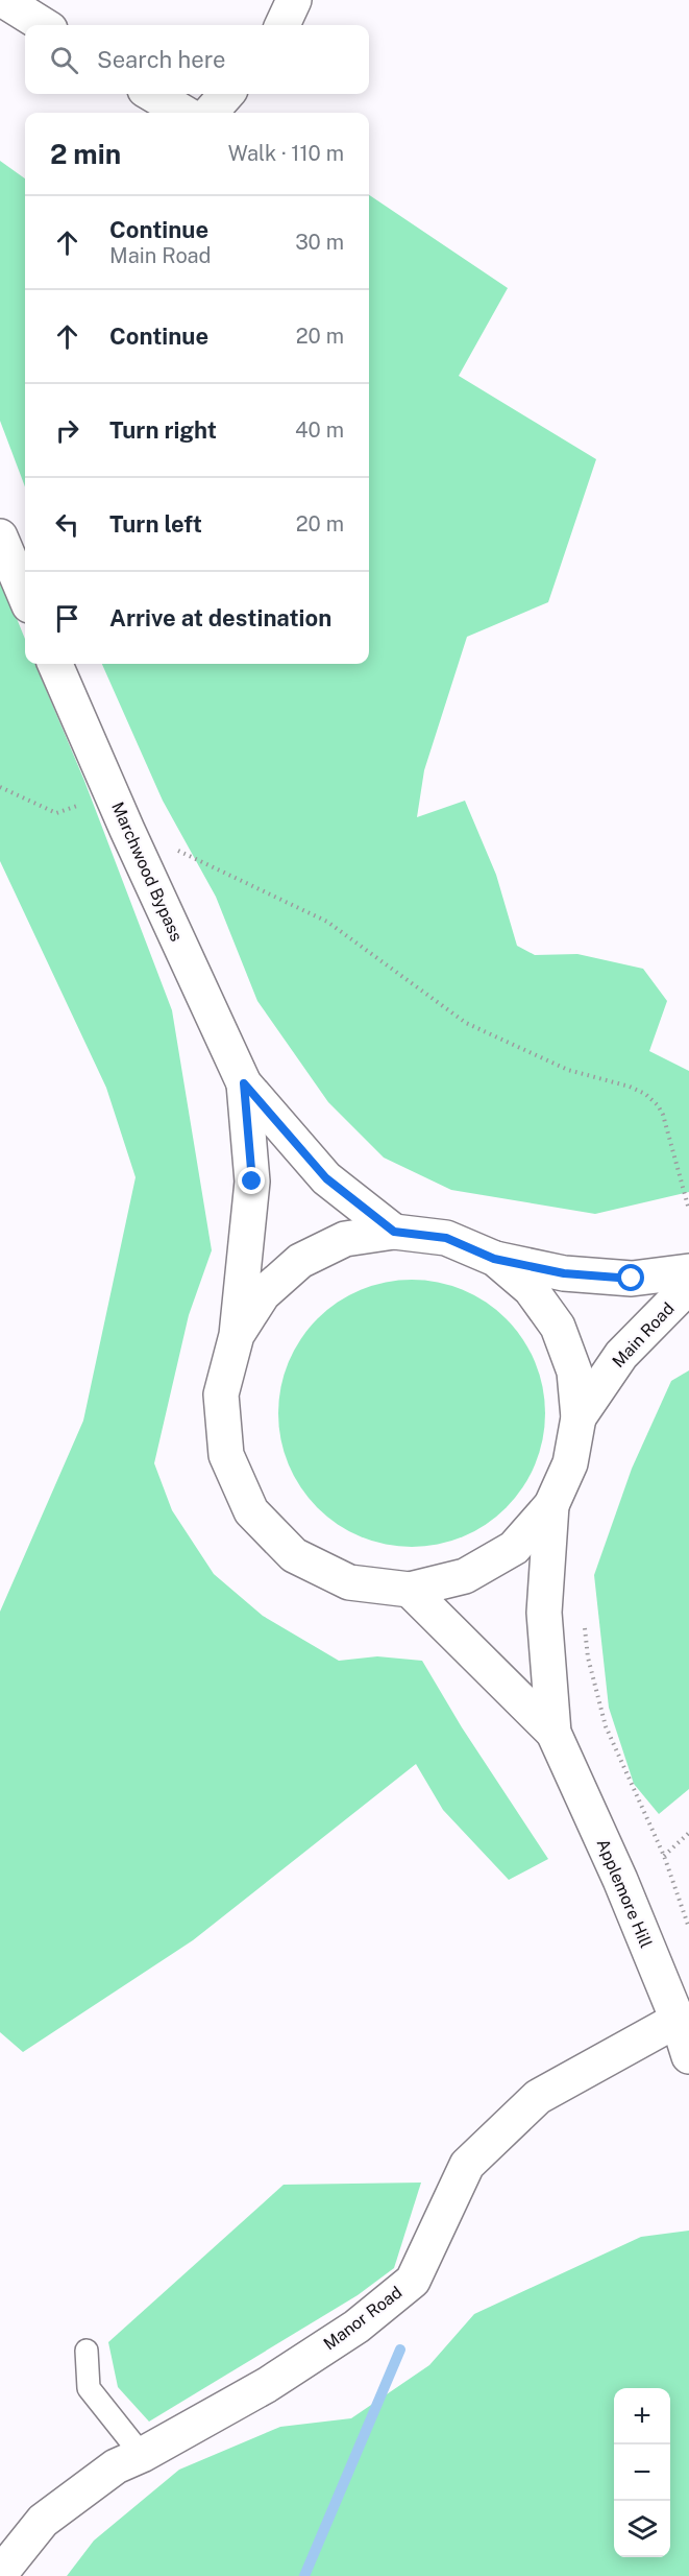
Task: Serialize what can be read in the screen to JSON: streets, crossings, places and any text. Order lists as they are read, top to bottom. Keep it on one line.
{"streets":{"main road":["Marchwood Bypass","Main Road","Applemore Hill","Manor Road"]},"crossings":[["Applemore Hill","Manor Road"]],"page":{"search":"Search here","heading":["2 min","Walk · 110 m"],"list":[["Continue","Main Road","30 m"],["Continue","20 m"],["Turn right","40 m"],["Turn left","20 m"],"Arrive at destination"],"map_buttons":["+","−"]}}
